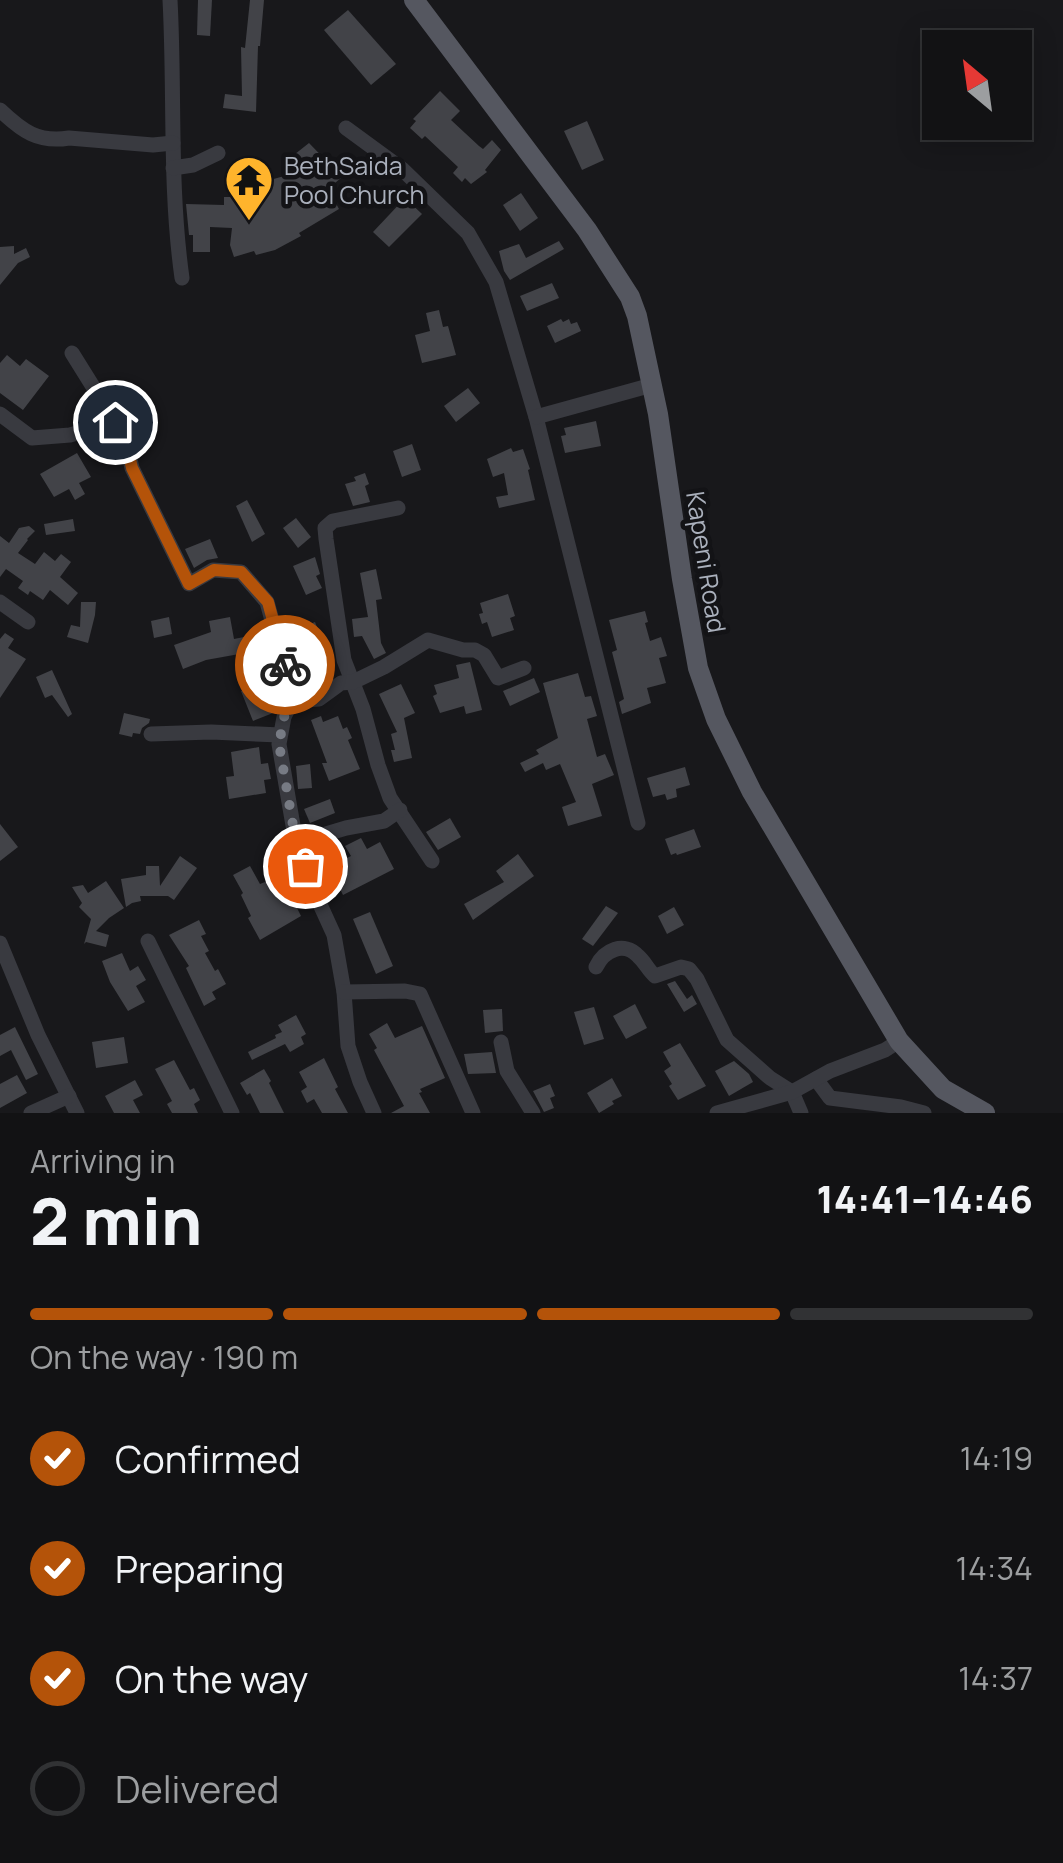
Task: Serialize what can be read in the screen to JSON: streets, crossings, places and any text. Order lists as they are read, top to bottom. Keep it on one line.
{"streets":{"main road":["Kapeni Road"]},"places":{"temple":["BethSaida Pool Church"]},"north":"top left","page":{"heading":["2 min","Arriving in","14:41–14:46"],"bar":"On the way · 190 m","list":[["Confirmed","14:19"],["Preparing","14:34"],["On the way","14:37"],"Delivered"]}}
